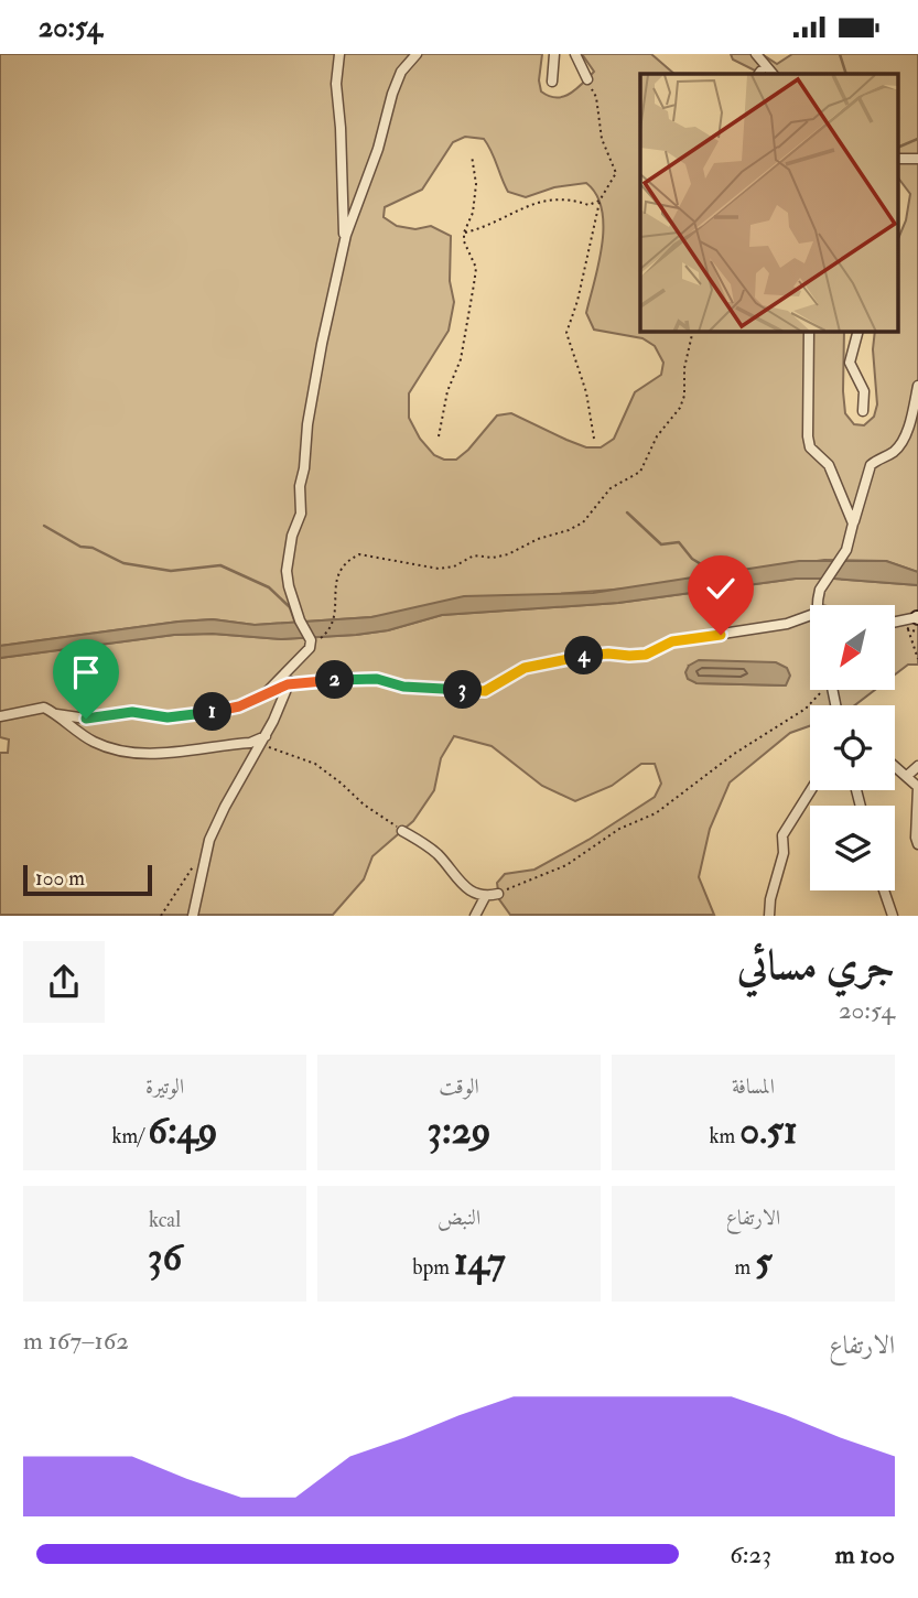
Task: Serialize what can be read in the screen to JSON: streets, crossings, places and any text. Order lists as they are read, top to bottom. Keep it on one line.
{"scale_bar":"100 m","north":"bottom left","page":{"status":"20:54","pins":["4","2","3","1"],"scale":"100 m","heading":["جري مسائي","20:54"],"stats":[["المسافة","0.51 km"],["الوقت","3:29"],["الوتيرة","6:49 /km"],["الارتفاع","5 m"],["النبض","147 bpm"],["kcal","36"]],"chart":["الارتفاع","162–167 m"],"list":[{"name":"100 m","note":"6:23"}]}}
